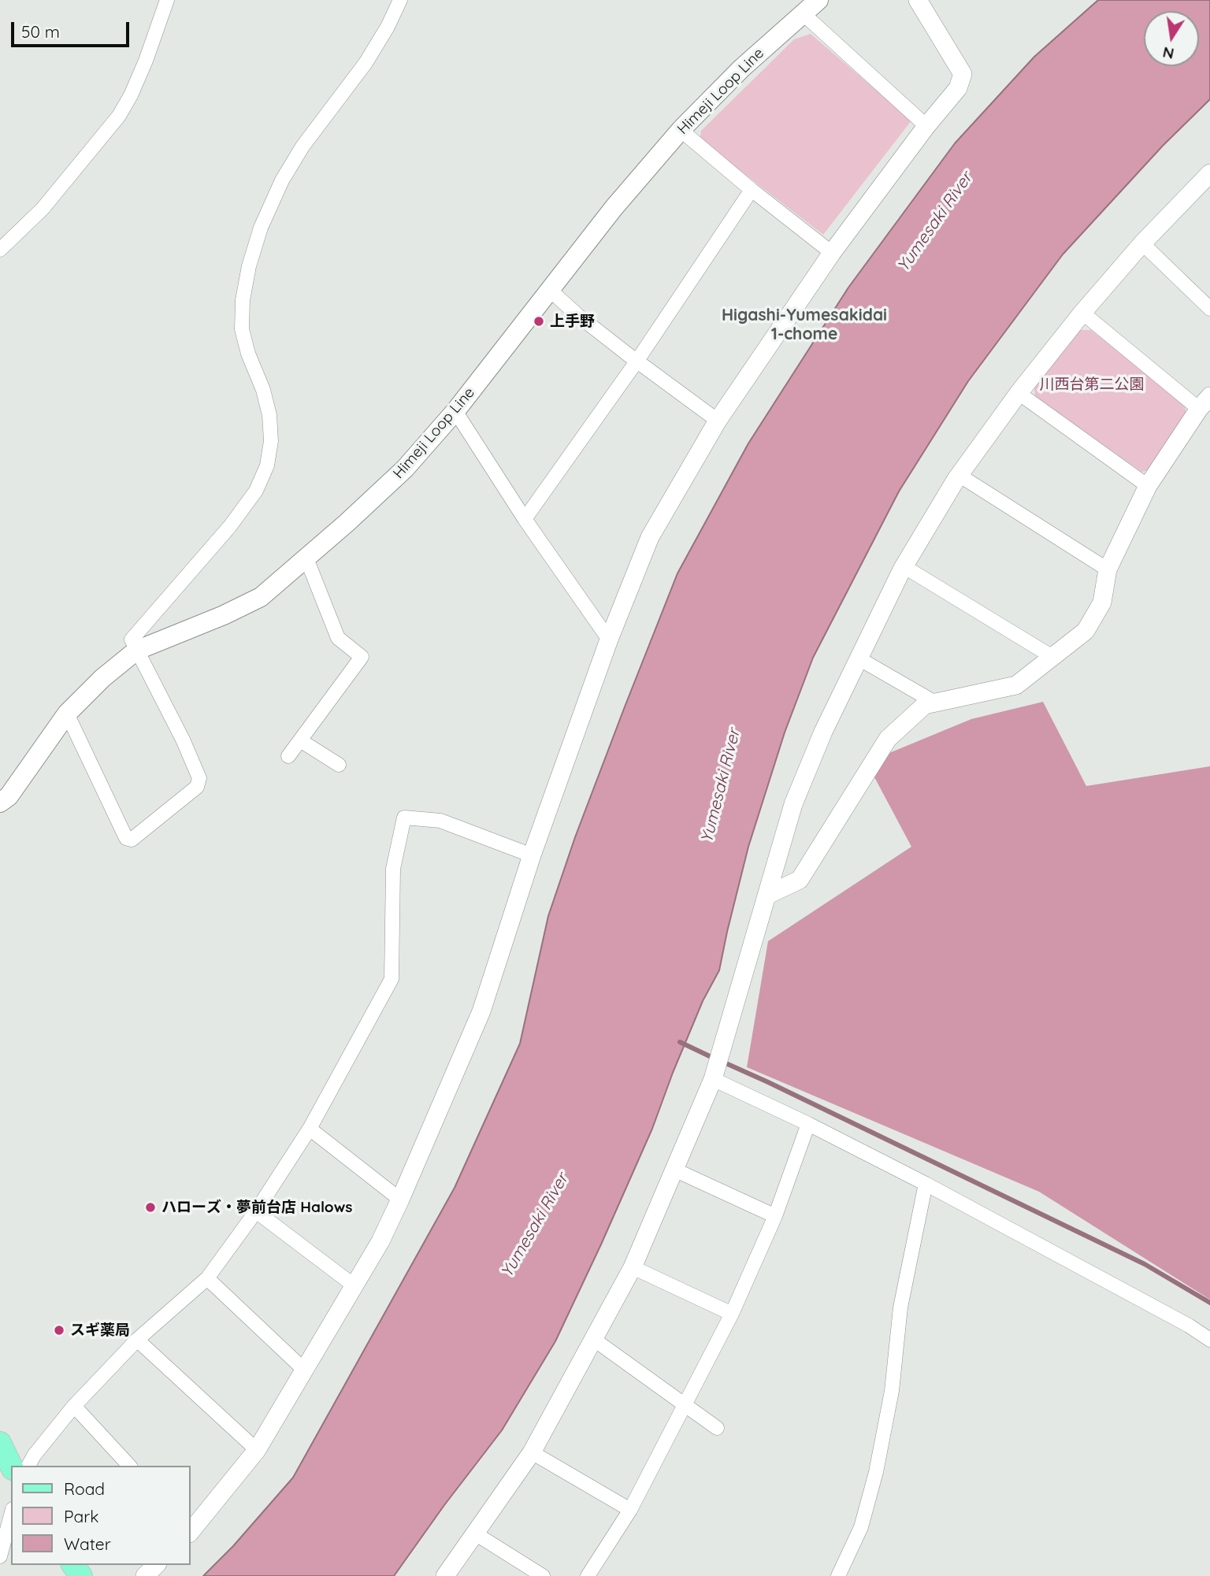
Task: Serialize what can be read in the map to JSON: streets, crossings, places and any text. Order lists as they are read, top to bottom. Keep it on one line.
{"streets":{"main road":["Himeji Loop Line"]},"districts":["Higashi-Yumesakidai 1-chome"],"water":["Yumesaki River"],"parks":["川西台第二公園"],"places":["上手野","ハローズ・夢前台店 Halows","スギ薬局"],"legend":["Road","Park","Water"],"scale_bar":"50 m","north":"bottom"}
